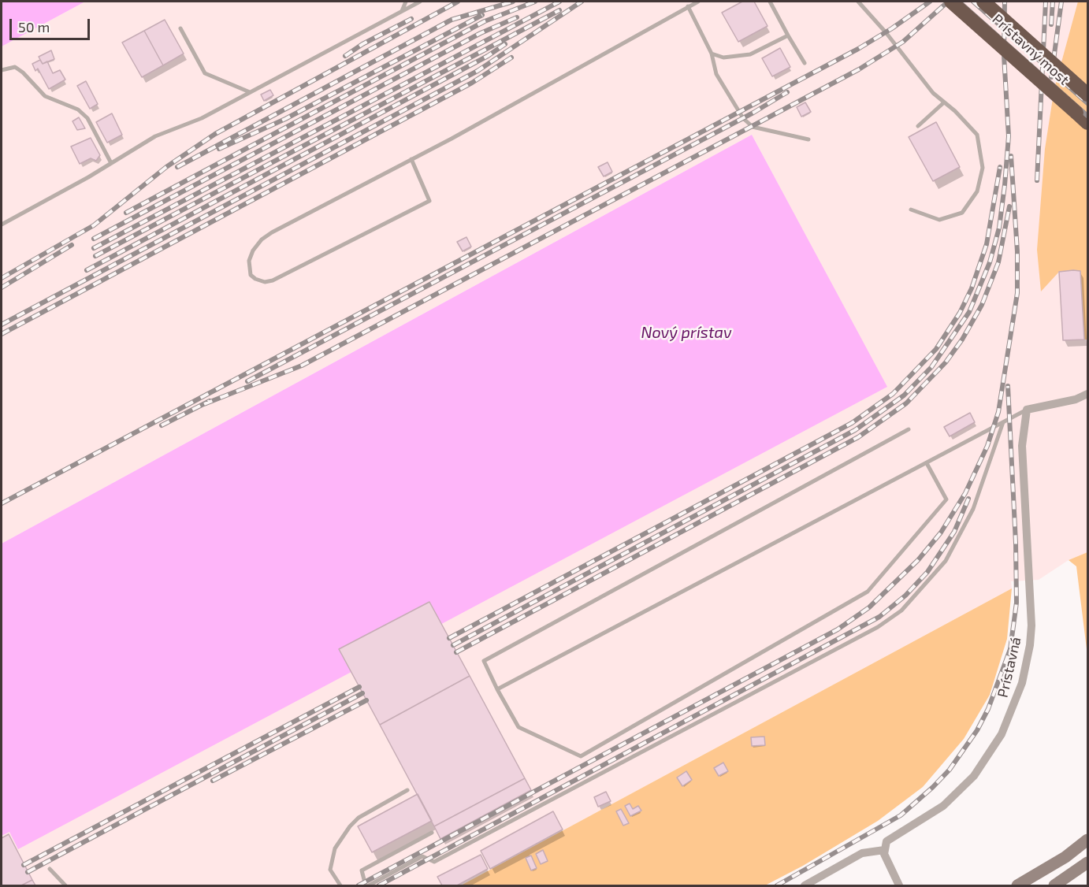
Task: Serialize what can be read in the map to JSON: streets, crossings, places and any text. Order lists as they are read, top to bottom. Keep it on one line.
{"streets":{"highway":["Prístavný most"],"street":["Prístavná"]},"water":["Nový prístav"],"scale_bar":"50 m"}
